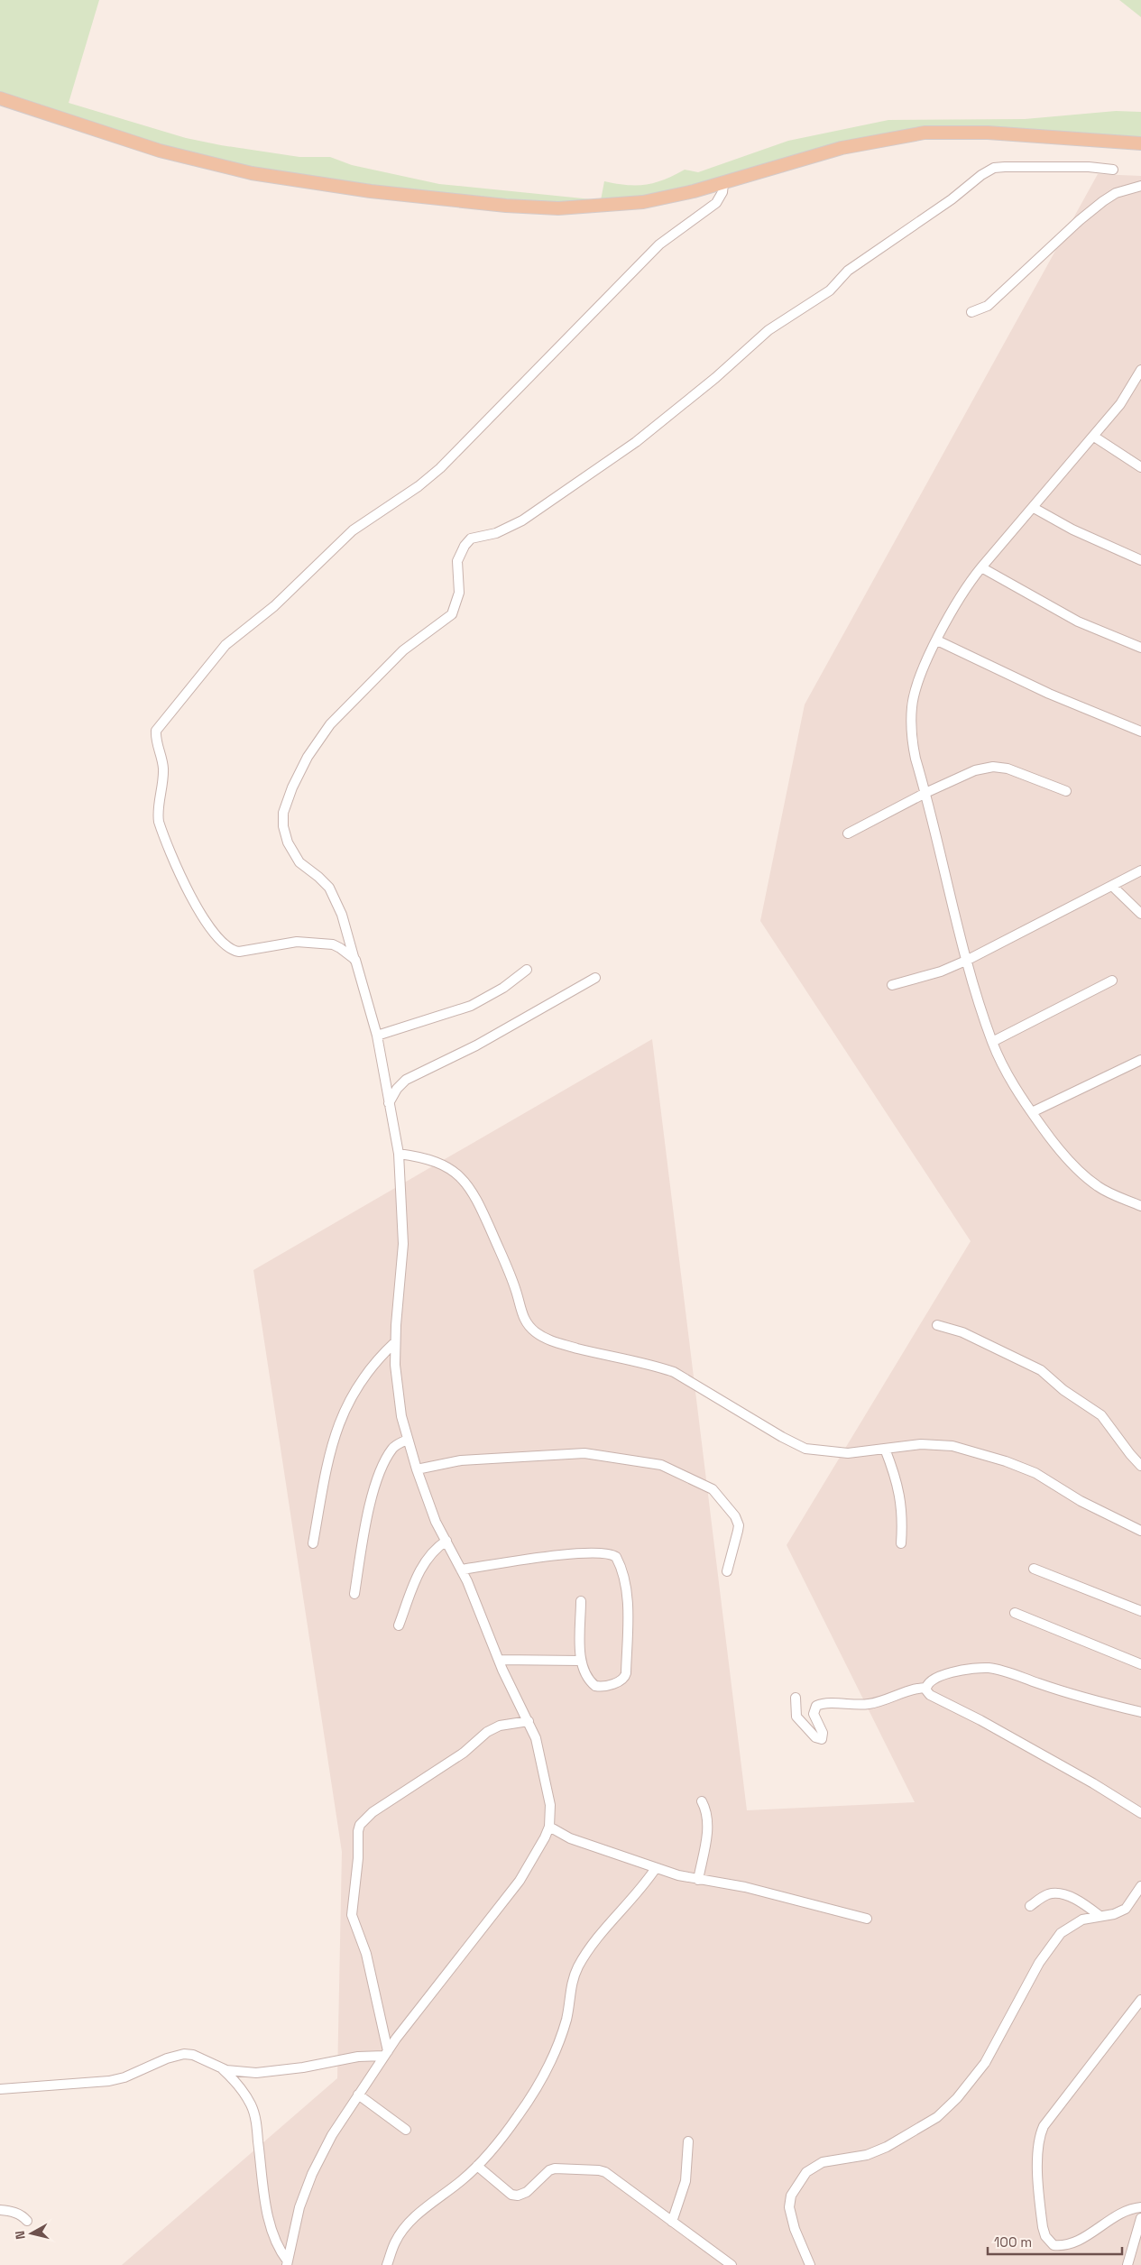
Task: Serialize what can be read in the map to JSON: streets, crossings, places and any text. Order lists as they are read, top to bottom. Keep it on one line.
{"scale_bar":"100 m","north":"left"}
